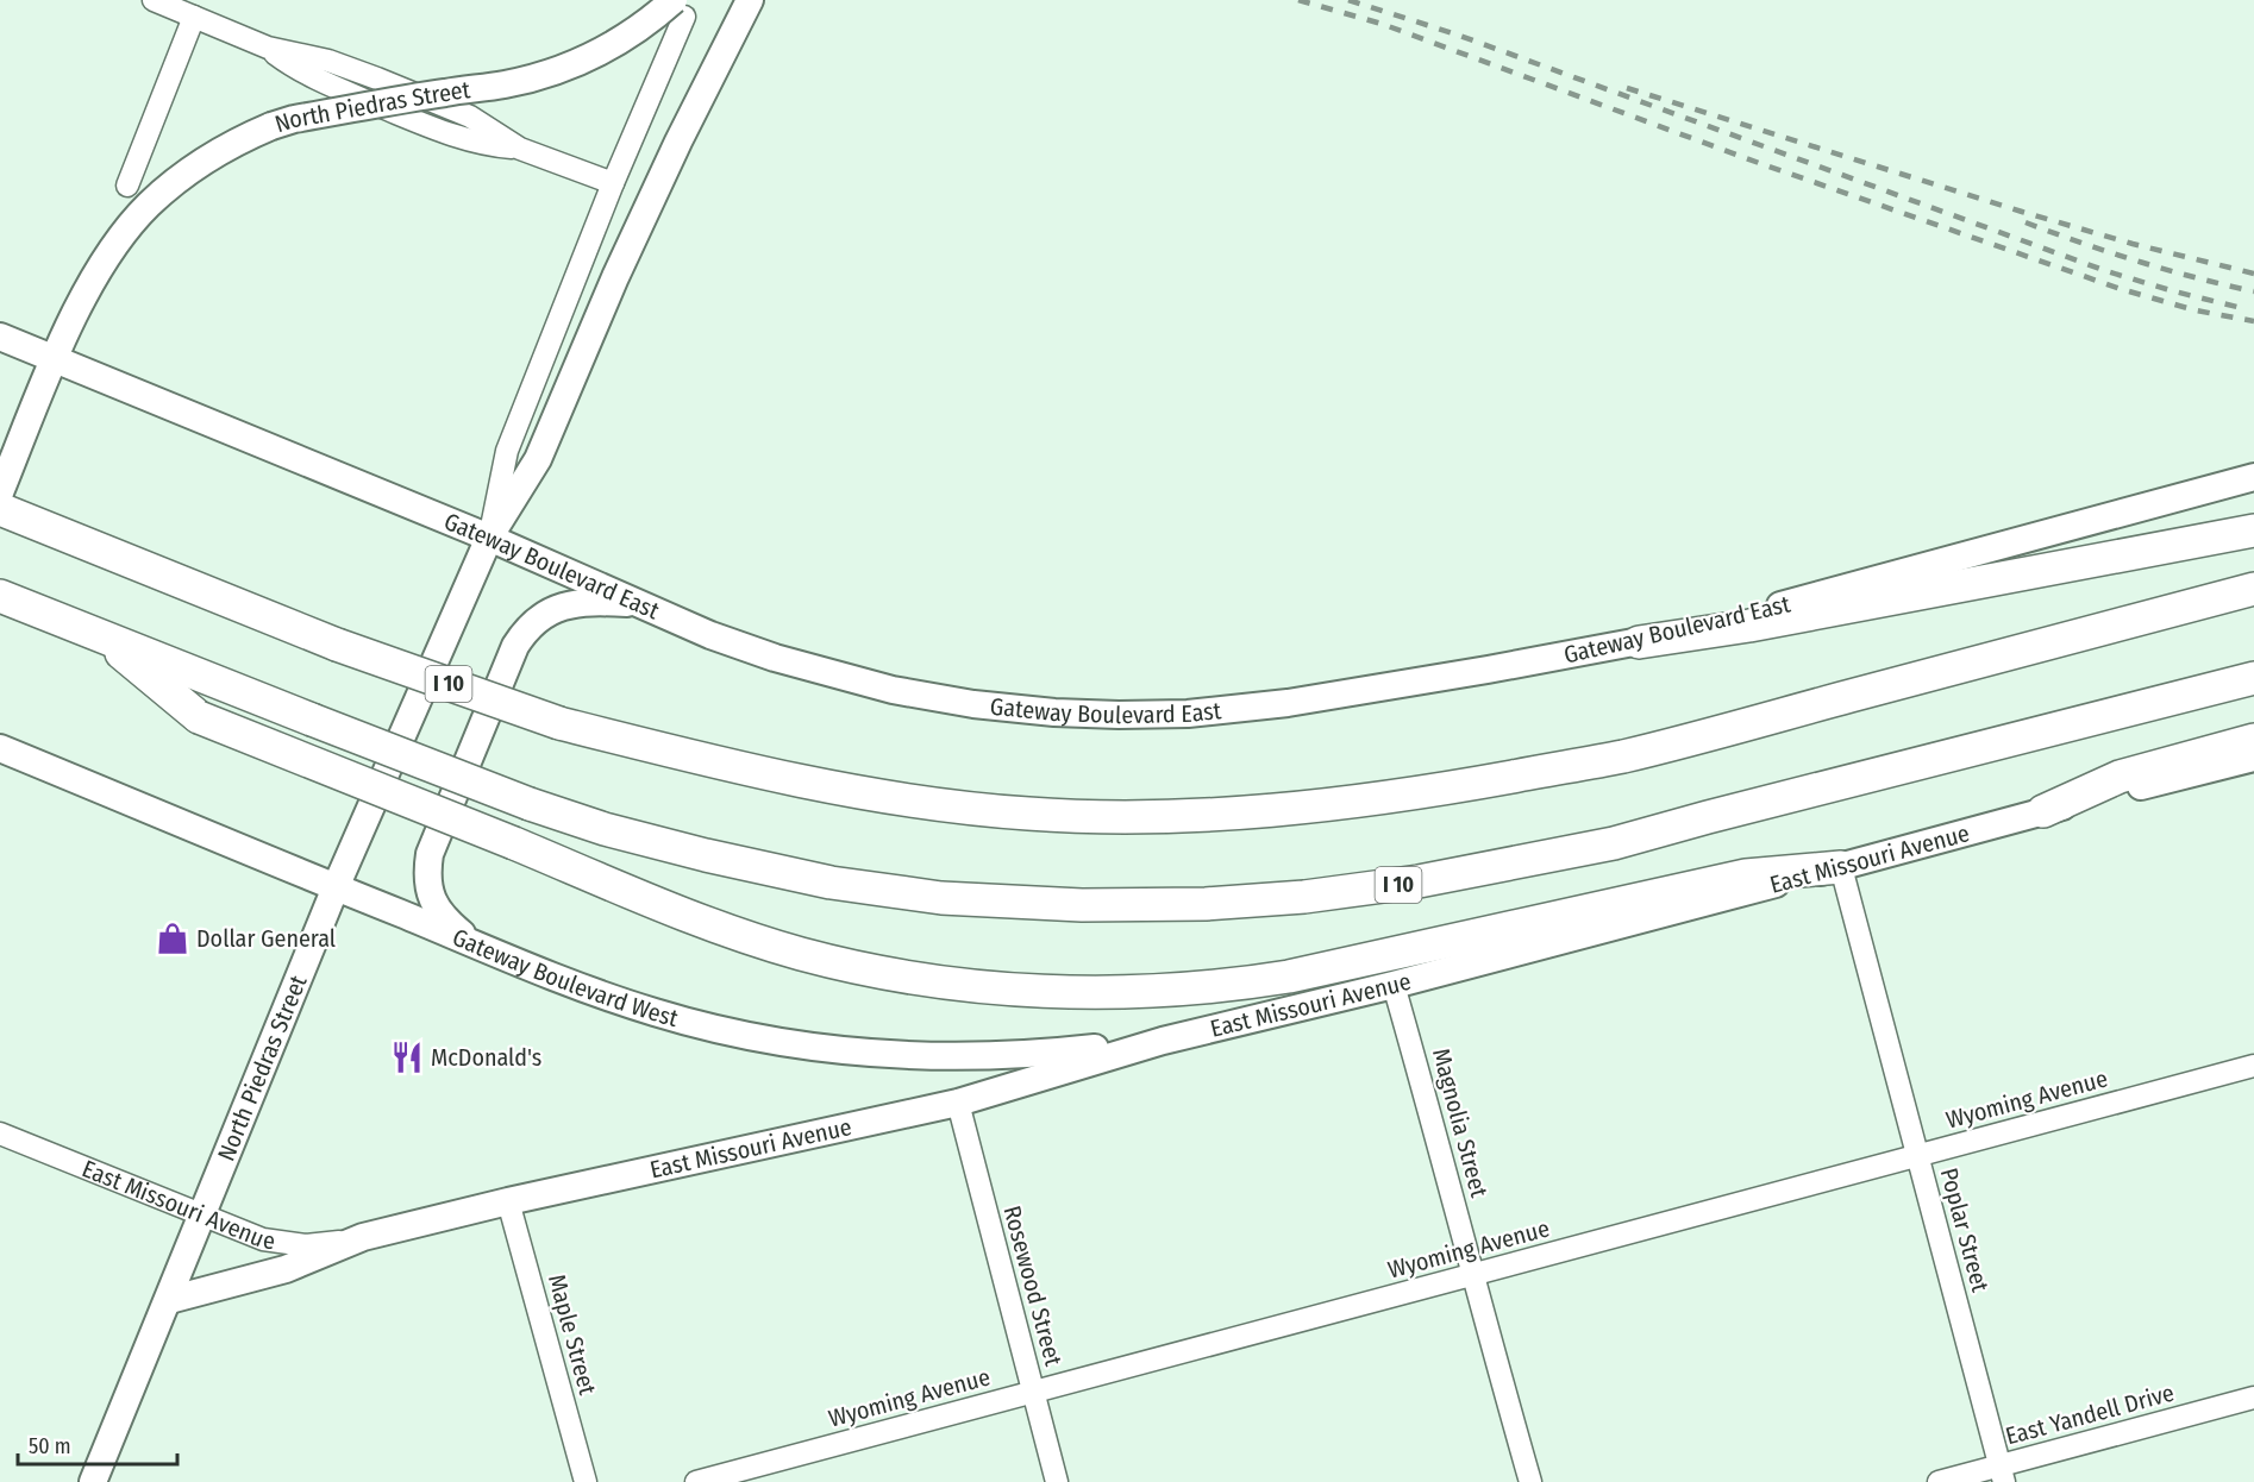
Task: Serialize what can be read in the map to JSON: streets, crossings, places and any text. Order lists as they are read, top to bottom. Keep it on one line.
{"streets":{"highway":["I 10"],"main road":["North Piedras Street","Gateway Boulevard East","East Missouri Avenue","Gateway Boulevard West"],"street":["Wyoming Avenue","Magnolia Street","Poplar Street","Rosewood Street","Maple Street","East Yandell Drive"]},"crossings":[["North Piedras Street","Gateway Boulevard East"],["North Piedras Street","East Missouri Avenue"],["North Piedras Street","Gateway Boulevard West"],["East Missouri Avenue","Gateway Boulevard West"],["East Missouri Avenue","Magnolia Street"],["East Missouri Avenue","Poplar Street"],["East Missouri Avenue","Rosewood Street"],["East Missouri Avenue","Maple Street"],["Wyoming Avenue","Magnolia Street"],["Wyoming Avenue","Poplar Street"],["Wyoming Avenue","Rosewood Street"],["Poplar Street","East Yandell Drive"]],"places":{"shop":["Dollar General"],"restaurant":["McDonald's"]},"scale_bar":"50 m"}
